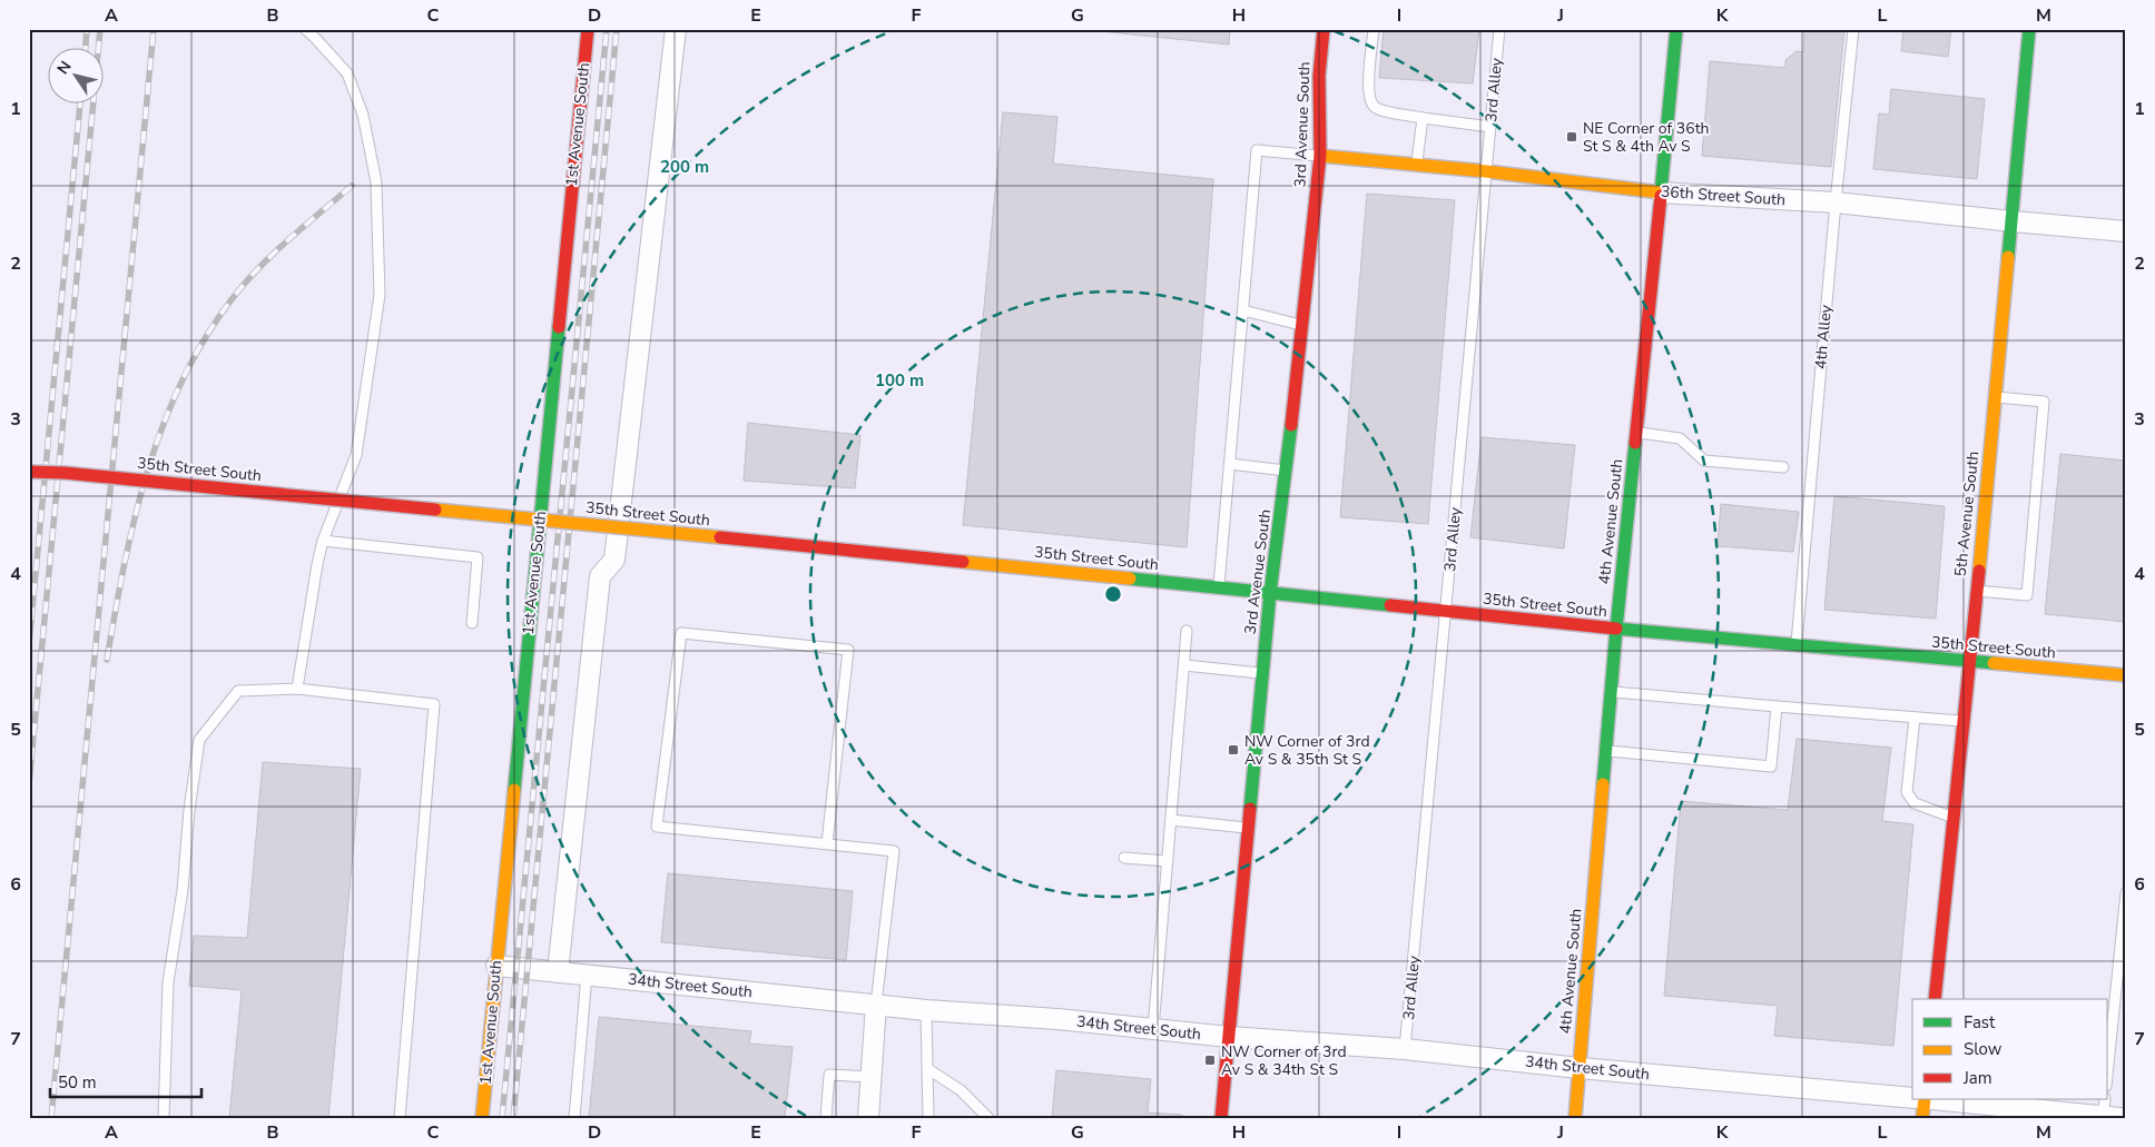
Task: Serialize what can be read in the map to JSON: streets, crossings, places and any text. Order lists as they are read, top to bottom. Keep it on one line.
{"streets":{"main road":["1st Avenue South","3rd Avenue South","36th Street South","35th Street South","5th Avenue South","4th Avenue South"],"street":["34th Street South"],"lane":["3rd Alley","4th Alley"]},"crossings":[["3rd Alley","36th Street South"],["3rd Alley","35th Street South"],["3rd Alley","34th Street South"],["1st Avenue South","34th Street South"],["3rd Avenue South","36th Street South"],["3rd Avenue South","35th Street South"],["3rd Avenue South","34th Street South"],["36th Street South","4th Alley"],["36th Street South","5th Avenue South"],["36th Street South","4th Avenue South"],["4th Alley","35th Street South"],["35th Street South","5th Avenue South"],["35th Street South","4th Avenue South"],["4th Avenue South","34th Street South"]],"places":{"transit":["NE Corner of 36th St S & 4th Av S","NW Corner of 3rd Av S & 35th St S","NW Corner of 3rd Av S & 34th St S"]},"legend":["Fast","Slow","Jam"],"scale_bar":"50 m","north":"top left","grid":{"columns":["A","B","C","D","E","F","G","H","I","J","K","L","M"],"rows":["1","2","3","4","5","6","7"]},"rings":["200 m","100 m"]}
